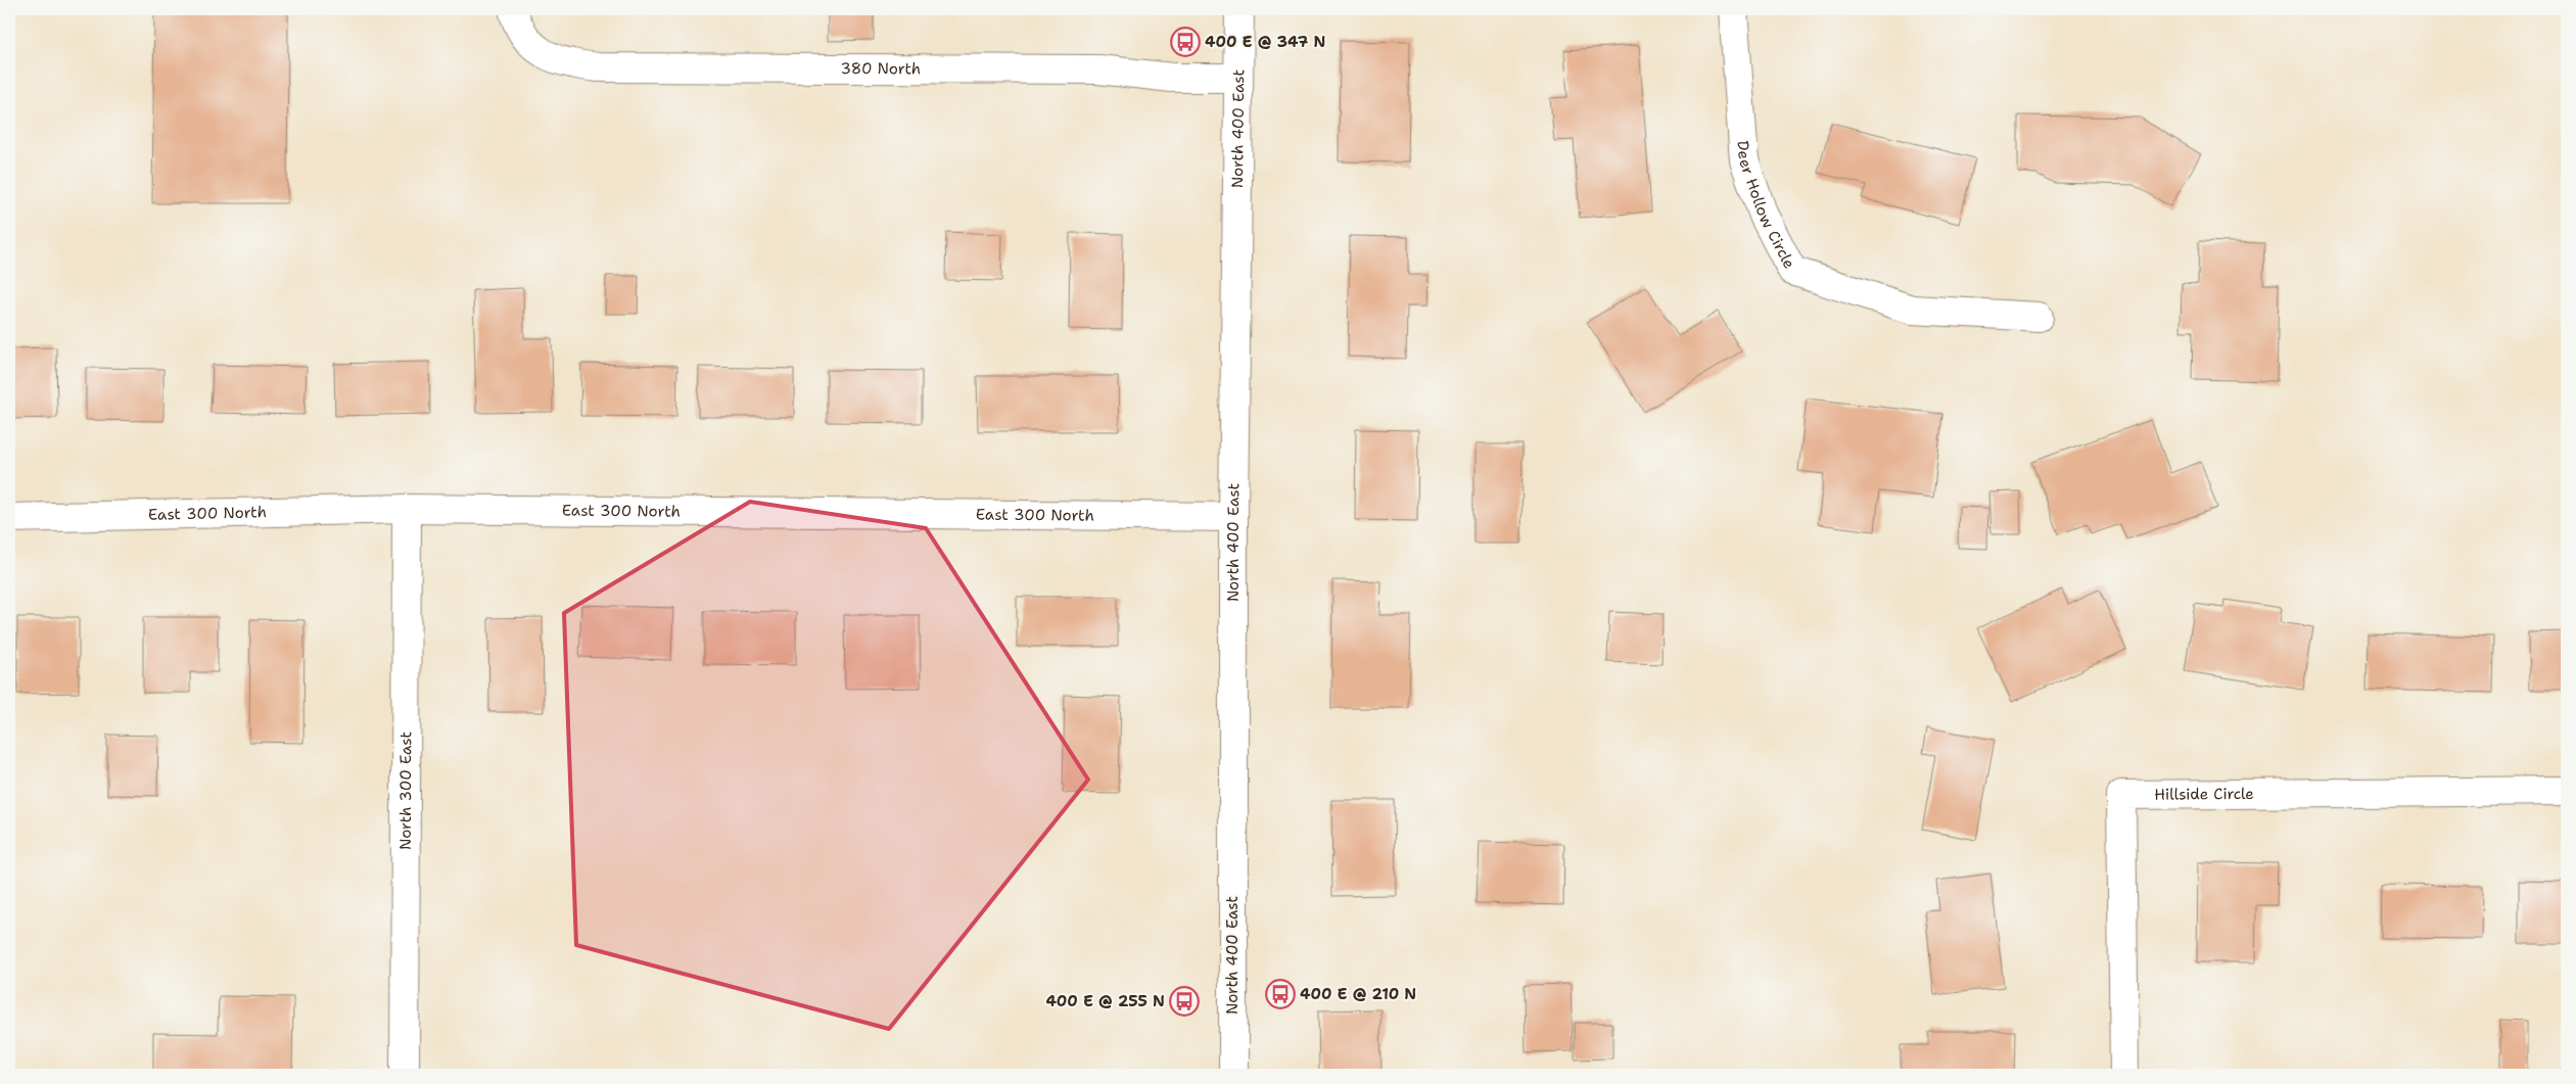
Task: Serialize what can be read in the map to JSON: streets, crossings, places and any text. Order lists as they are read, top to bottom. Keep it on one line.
{"streets":{"street":["380 North","North 400 East","Deer Hollow Circle","East 300 North","North 300 East","Hillside Circle"]},"crossings":[["380 North","North 400 East"],["North 400 East","East 300 North"],["East 300 North","North 300 East"]],"places":{"bus stop":["400 E @ 347 N","400 E @ 210 N","400 E @ 255 N"]}}
